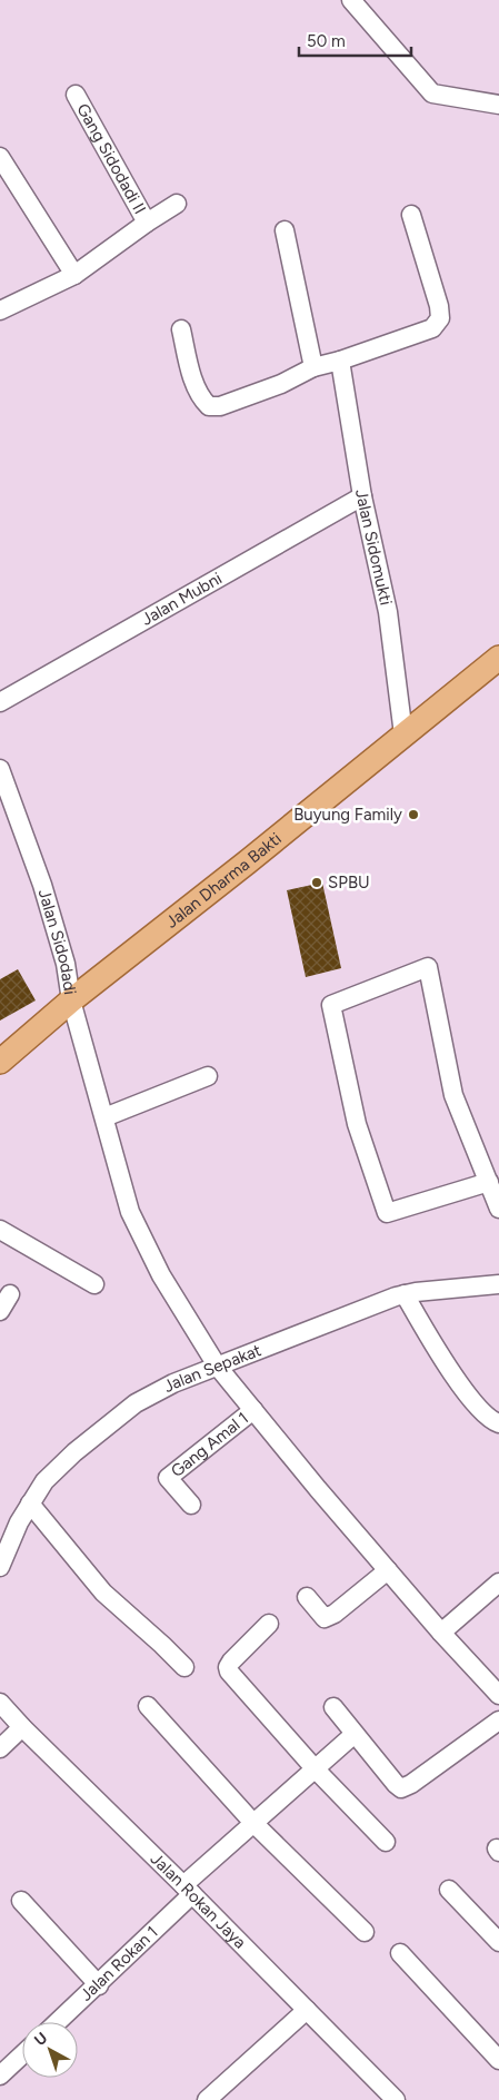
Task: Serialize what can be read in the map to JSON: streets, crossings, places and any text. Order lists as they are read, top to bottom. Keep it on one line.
{"streets":{"main road":["Jalan Dharma Bakti"],"street":["Gang Sidodadi II","Jalan Sidomukti","Jalan Mubni","Jalan Sidodadi","Jalan Sepakat","Gang Amal 1","Jalan Rokan Jaya","Jalan Rokan 1"]},"crossings":[["Jalan Sidomukti","Jalan Mubni"],["Jalan Sidomukti","Jalan Dharma Bakti"],["Jalan Dharma Bakti","Jalan Sidodadi"],["Jalan Sidodadi","Jalan Sepakat"],["Jalan Sidodadi","Gang Amal 1"],["Jalan Rokan Jaya","Jalan Rokan 1"]],"places":["Buyung Family","SPBU"],"scale_bar":"50 m","north":"top left"}
